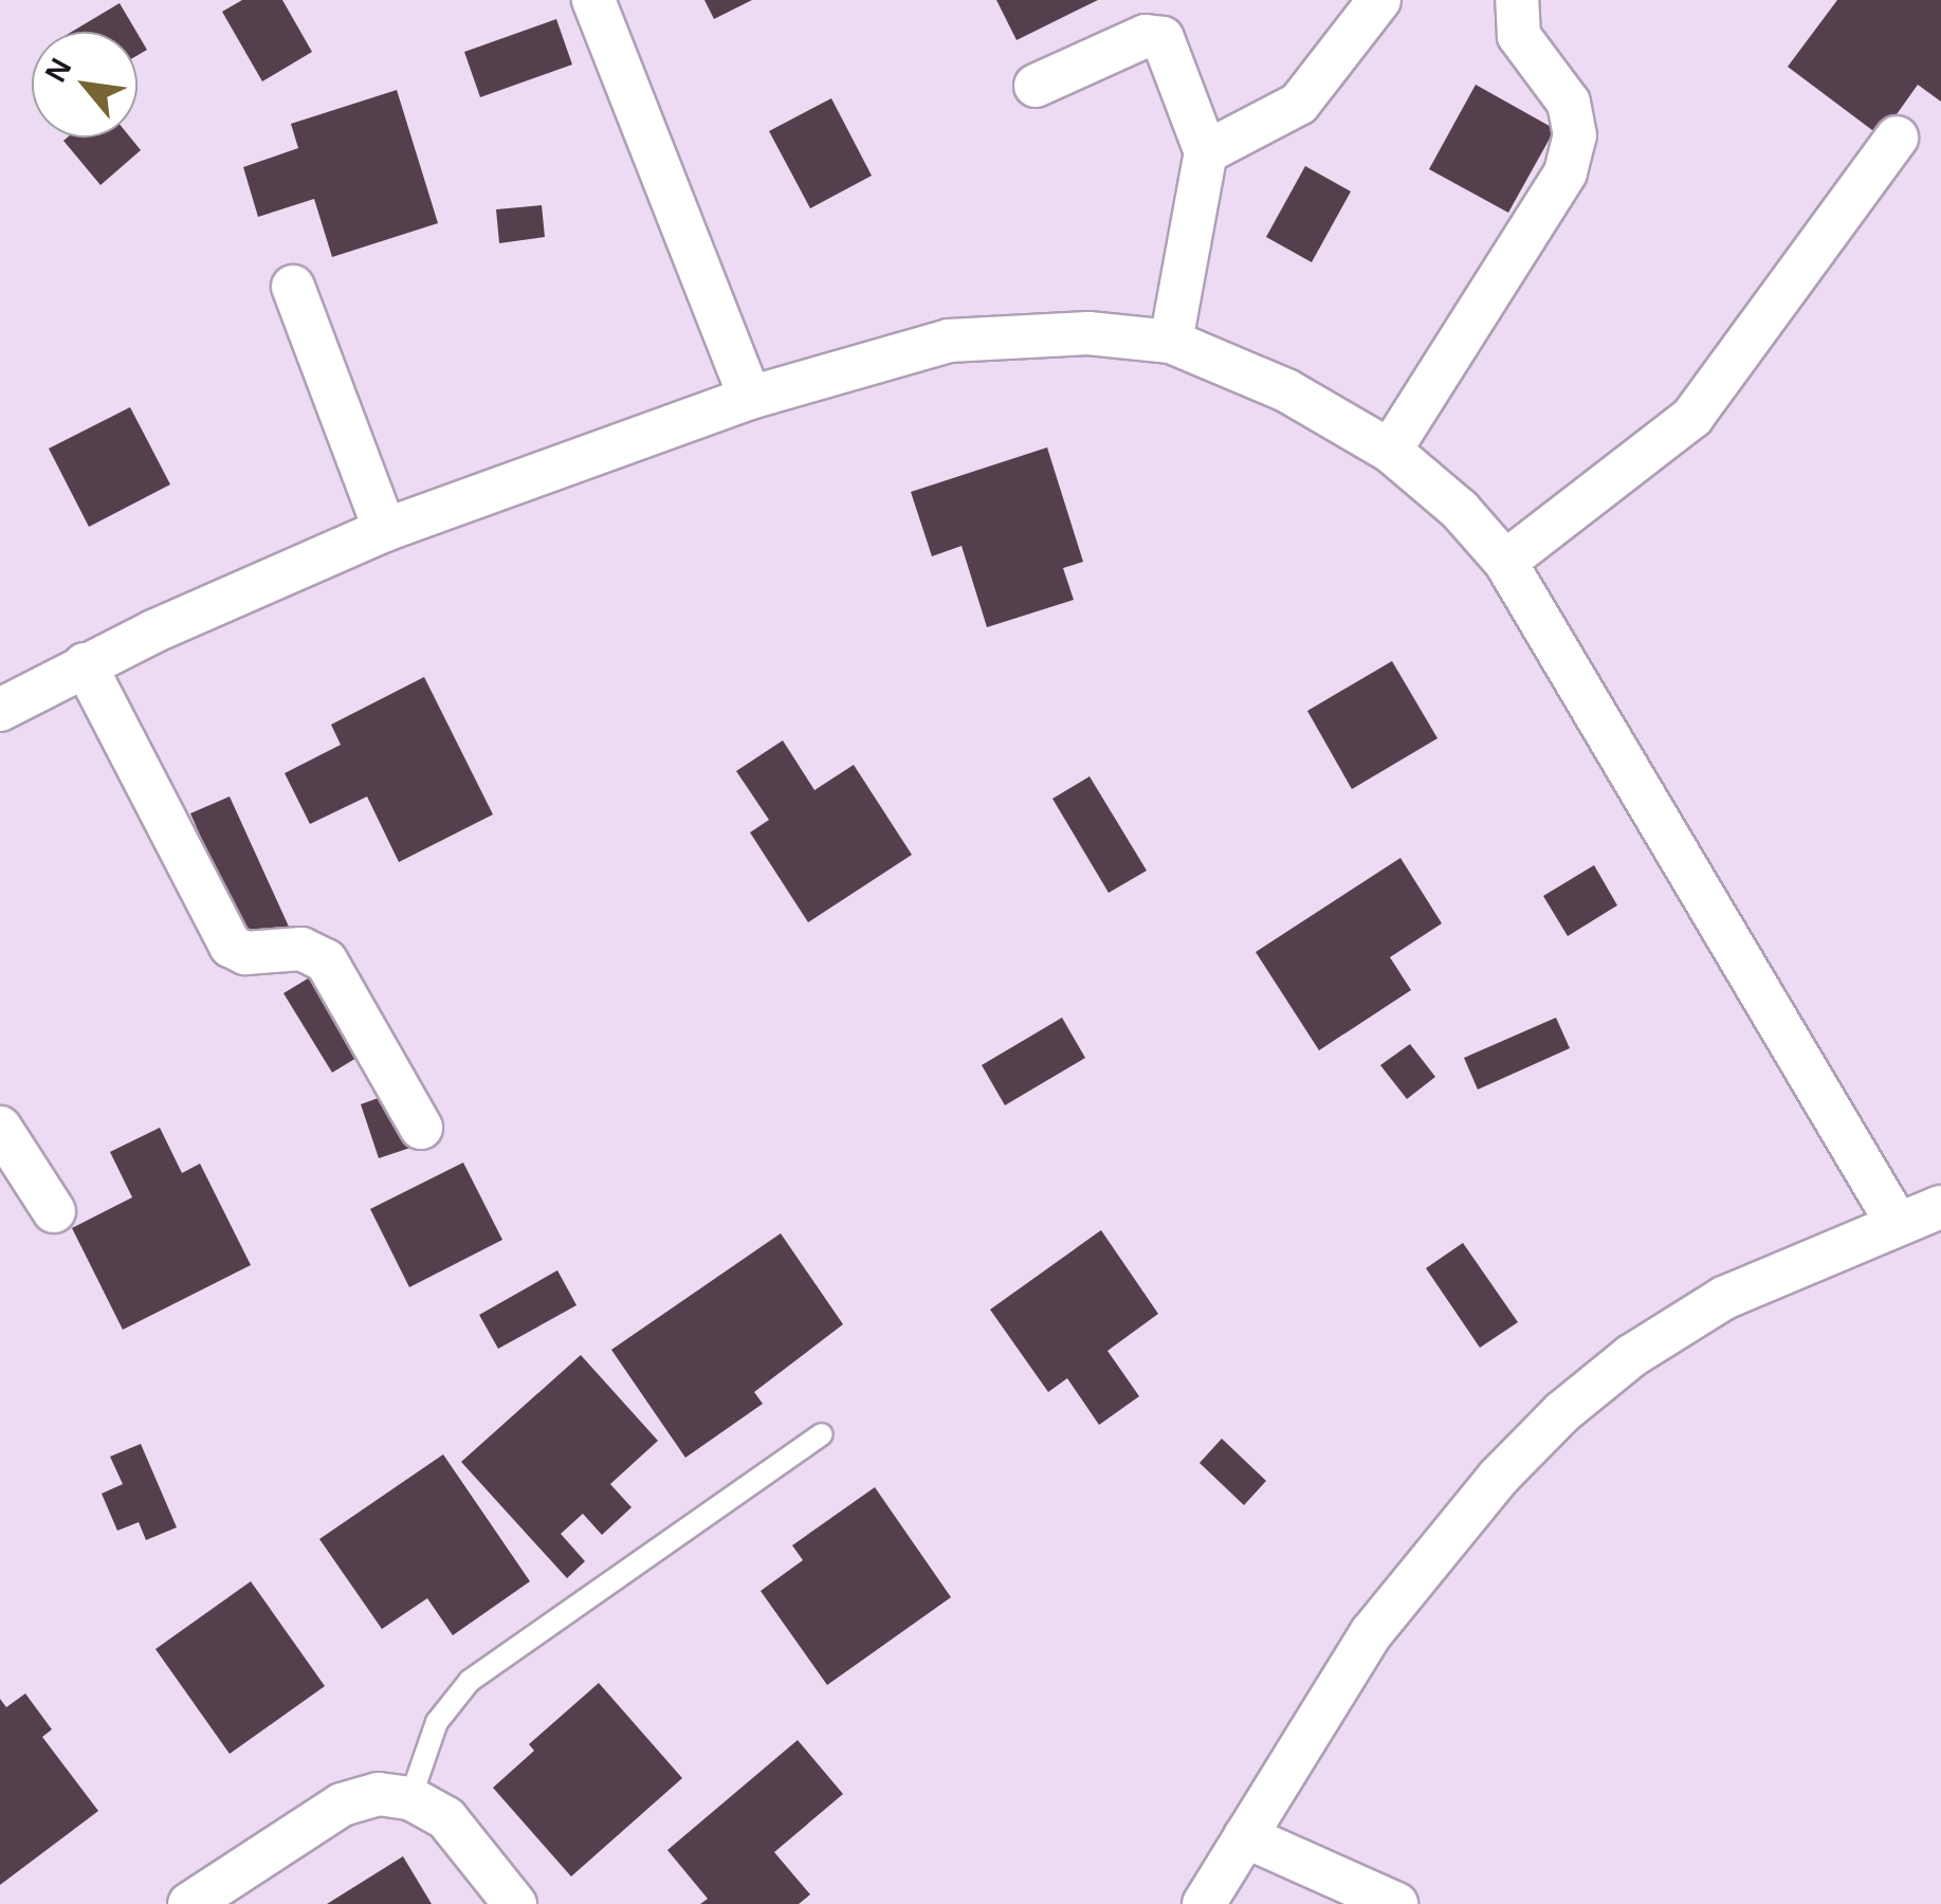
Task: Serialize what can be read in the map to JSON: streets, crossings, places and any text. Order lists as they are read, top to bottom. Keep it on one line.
{"north":"top left"}
